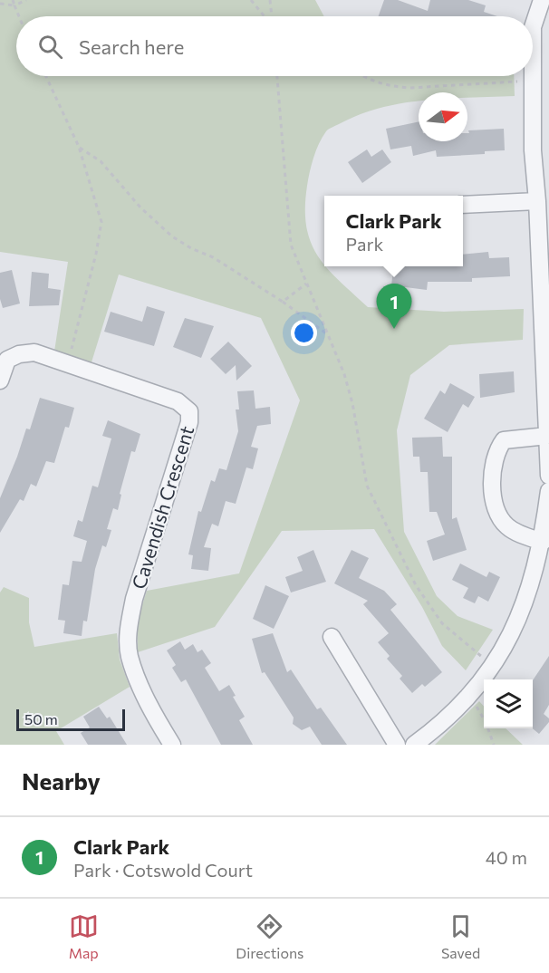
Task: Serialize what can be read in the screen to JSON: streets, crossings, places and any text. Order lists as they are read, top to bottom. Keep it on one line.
{"streets":{"street":["Cavendish Crescent"]},"scale_bar":"50 m","north":"right","page":{"search":"Search here","popup":["Clark Park","Park"],"pins":"1","scale":"50 m","heading":"Nearby","list":[{"mark":"1","name":"Clark Park","note":"Park · Cotswold Court","value":"40 m"}],"nav":["Map","Directions","Saved"]}}
